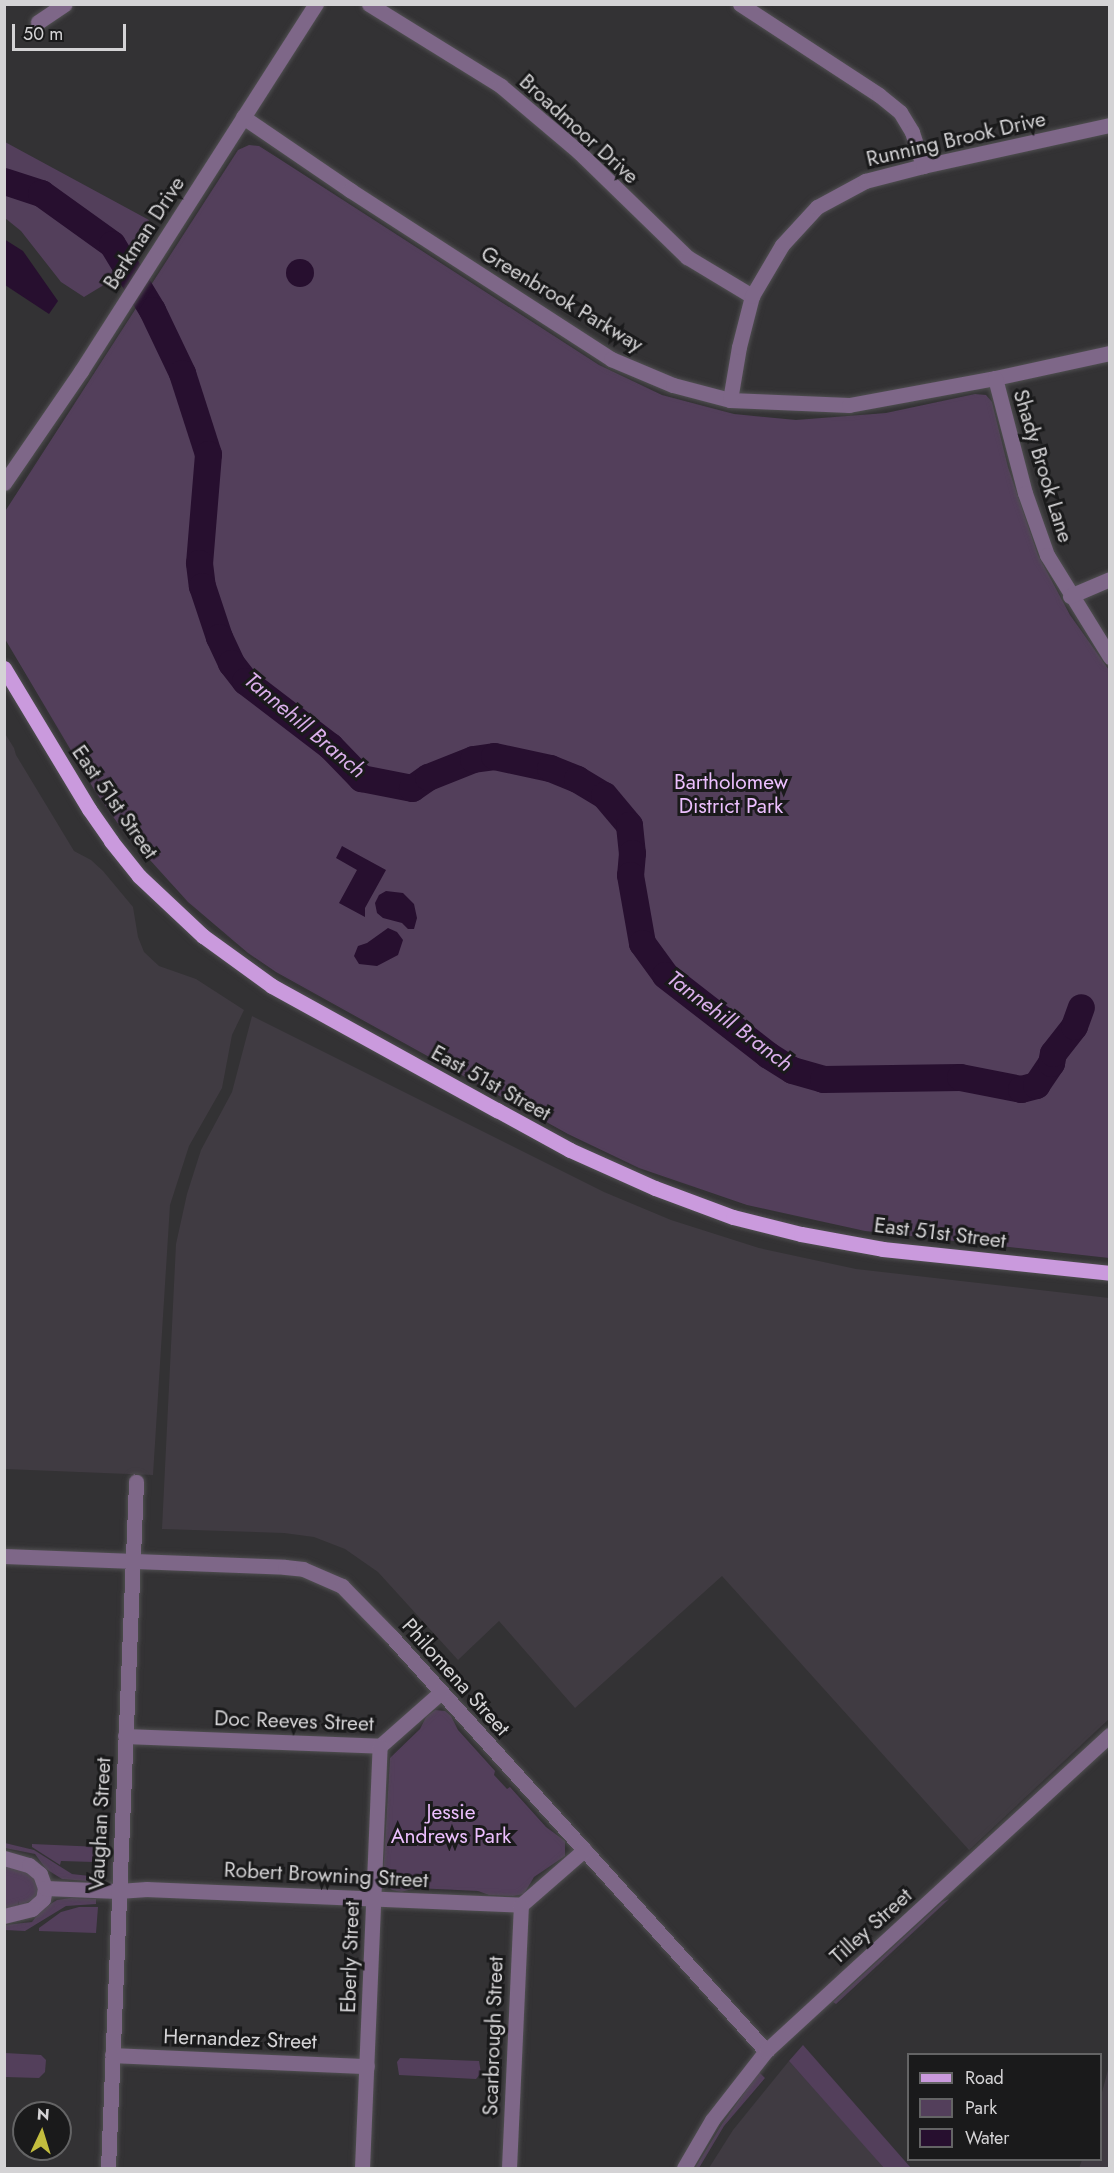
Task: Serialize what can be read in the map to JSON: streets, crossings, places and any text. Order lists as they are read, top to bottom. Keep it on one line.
{"streets":{"main road":["East 51st Street"],"street":["Broadmoor Drive","Running Brook Drive","Berkman Drive","Greenbrook Parkway","Shady Brook Lane","Philomena Street","Doc Reeves Street","Vaughan Street","Robert Browning Street","Tilley Street","Eberly Street","Scarbrough Street","Hernandez Street"]},"crossings":[["Broadmoor Drive","Running Brook Drive"],["Running Brook Drive","Greenbrook Parkway"],["Berkman Drive","Greenbrook Parkway"],["Greenbrook Parkway","Shady Brook Lane"],["Philomena Street","Doc Reeves Street"],["Philomena Street","Vaughan Street"],["Philomena Street","Tilley Street"],["Doc Reeves Street","Vaughan Street"],["Doc Reeves Street","Eberly Street"],["Vaughan Street","Robert Browning Street"],["Vaughan Street","Hernandez Street"],["Robert Browning Street","Eberly Street"],["Robert Browning Street","Scarbrough Street"],["Eberly Street","Hernandez Street"]],"water":["Tannehill Branch"],"parks":["Bartholomew District Park","Jessie Andrews Park"],"legend":["Road","Park","Water"],"scale_bar":"50 m","north":"top"}
